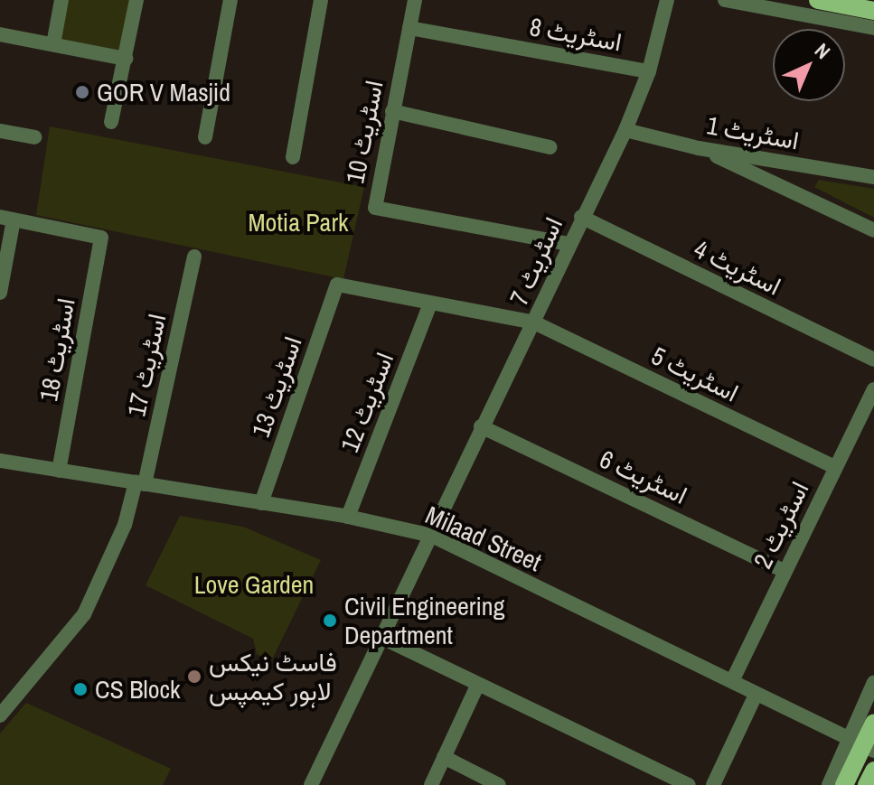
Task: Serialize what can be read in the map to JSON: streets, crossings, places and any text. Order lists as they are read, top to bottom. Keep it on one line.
{"streets":{"street":["اسٹریٹ 8","اسٹریٹ 10","اسٹریٹ 1","اسٹریٹ 7","اسٹریٹ 4","اسٹریٹ 18","اسٹریٹ 17","اسٹریٹ 5","اسٹریٹ 13","اسٹریٹ 12","اسٹریٹ 6","اسٹریٹ 2","Milaad Street"]},"crossings":[["اسٹریٹ 8","اسٹریٹ 10"],["اسٹریٹ 8","اسٹریٹ 7"],["اسٹریٹ 10","اسٹریٹ 7"],["اسٹریٹ 1","اسٹریٹ 7"],["اسٹریٹ 7","اسٹریٹ 4"],["اسٹریٹ 7","اسٹریٹ 5"],["اسٹریٹ 7","اسٹریٹ 6"],["اسٹریٹ 7","Milaad Street"],["اسٹریٹ 18","Milaad Street"],["اسٹریٹ 17","Milaad Street"],["اسٹریٹ 5","اسٹریٹ 13"],["اسٹریٹ 5","اسٹریٹ 12"],["اسٹریٹ 5","اسٹریٹ 2"],["اسٹریٹ 13","Milaad Street"],["اسٹریٹ 12","Milaad Street"],["اسٹریٹ 6","اسٹریٹ 2"],["اسٹریٹ 2","Milaad Street"]],"parks":["Motia Park","Love Garden"],"places":["GOR V Masjid","Civil Engineering Department","فاسٹ نیکس لاہور کیمپس","CS Block"],"north":"top right"}
